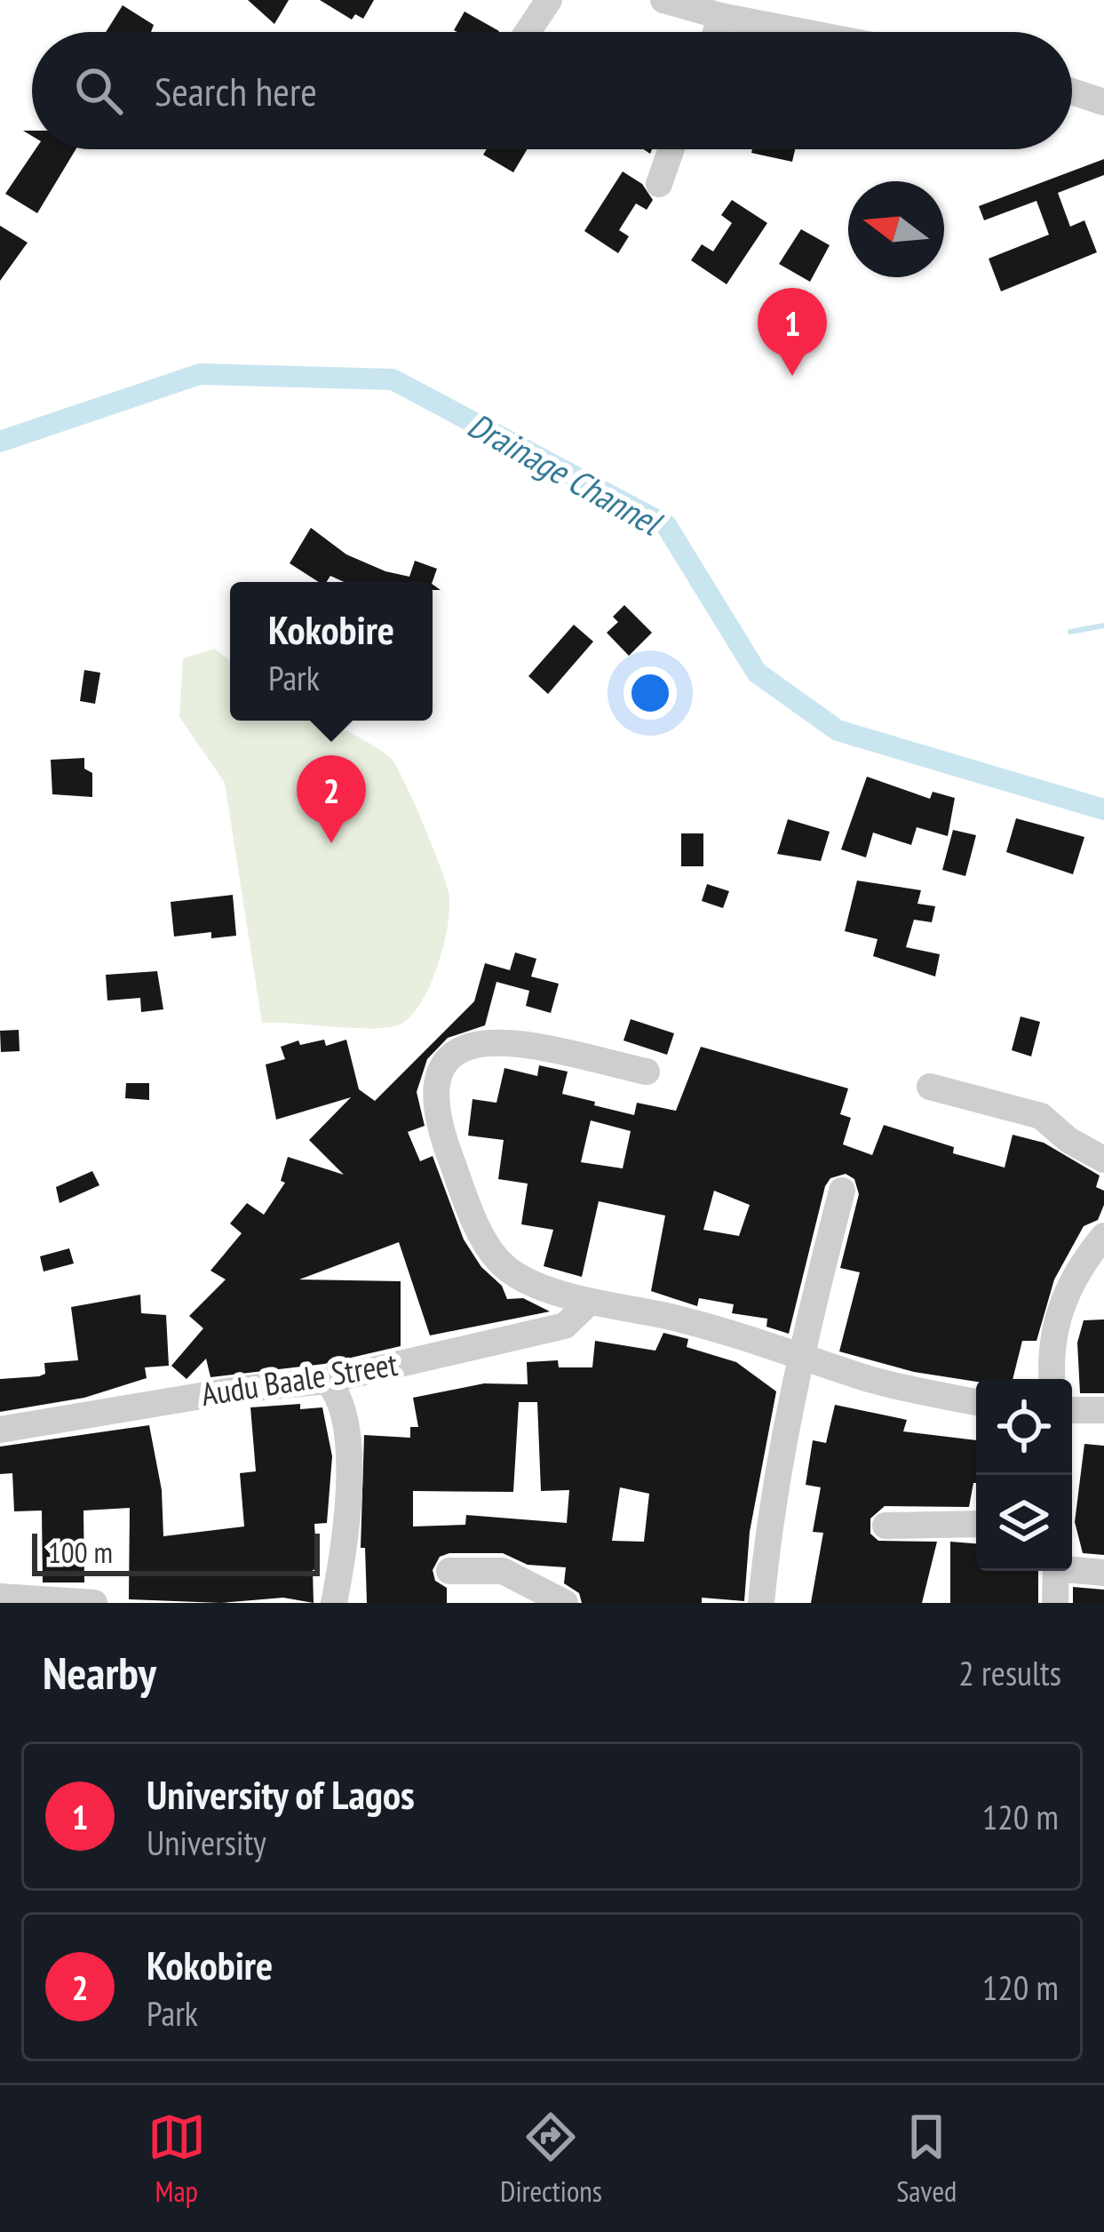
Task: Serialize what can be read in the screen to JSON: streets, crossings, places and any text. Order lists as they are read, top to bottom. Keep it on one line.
{"streets":{"street":["Audu Baale Street"]},"water":["Drainage Channel"],"scale_bar":"100 m","north":"left","page":{"search":"Search here","pins":["1","2"],"popup":["Kokobire","Park"],"scale":"100 m","heading":["Nearby","2 results"],"list":[{"mark":"1","name":"University of Lagos","note":"University","value":"120 m"},{"mark":"2","name":"Kokobire","note":"Park","value":"120 m"}],"nav":["Map","Directions","Saved"]}}
